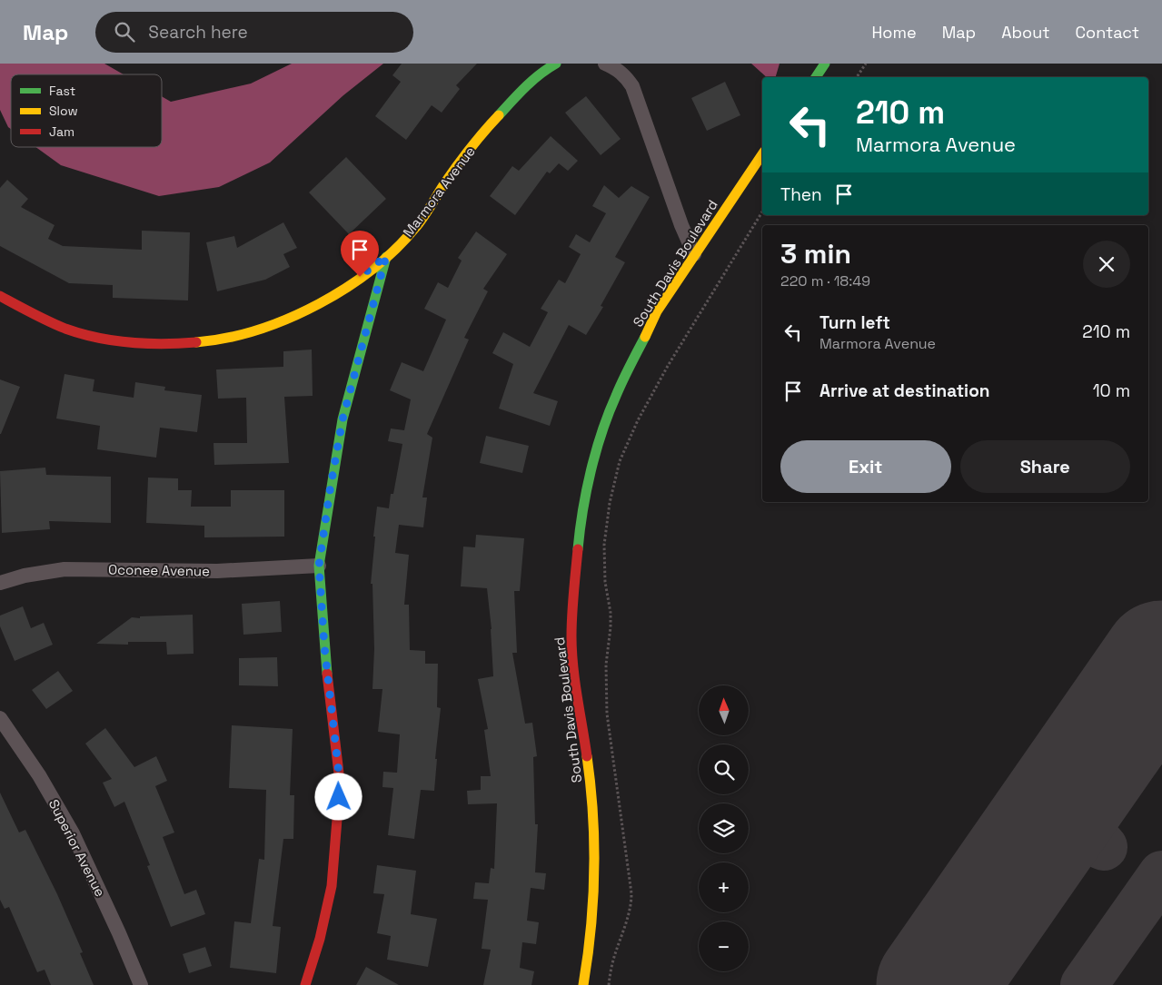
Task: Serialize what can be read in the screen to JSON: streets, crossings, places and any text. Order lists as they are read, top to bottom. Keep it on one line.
{"streets":{"street":["Marmora Avenue","South Davis Boulevard","Oconee Avenue","Superior Avenue"]},"legend":["Fast","Slow","Jam"],"north":"top","page":{"header":"Map","search":"Search here","nav":["Home","Map","About","Contact"],"turn":["210 m","Marmora Avenue"],"then":"Then","heading":["3 min","220 m · 18:49"],"list":[{"name":"Turn left","note":"Marmora Avenue","value":"210 m"},{"name":"Arrive at destination","value":"10 m"}],"buttons":["Exit","Share"],"map_buttons":["+","−"]}}
